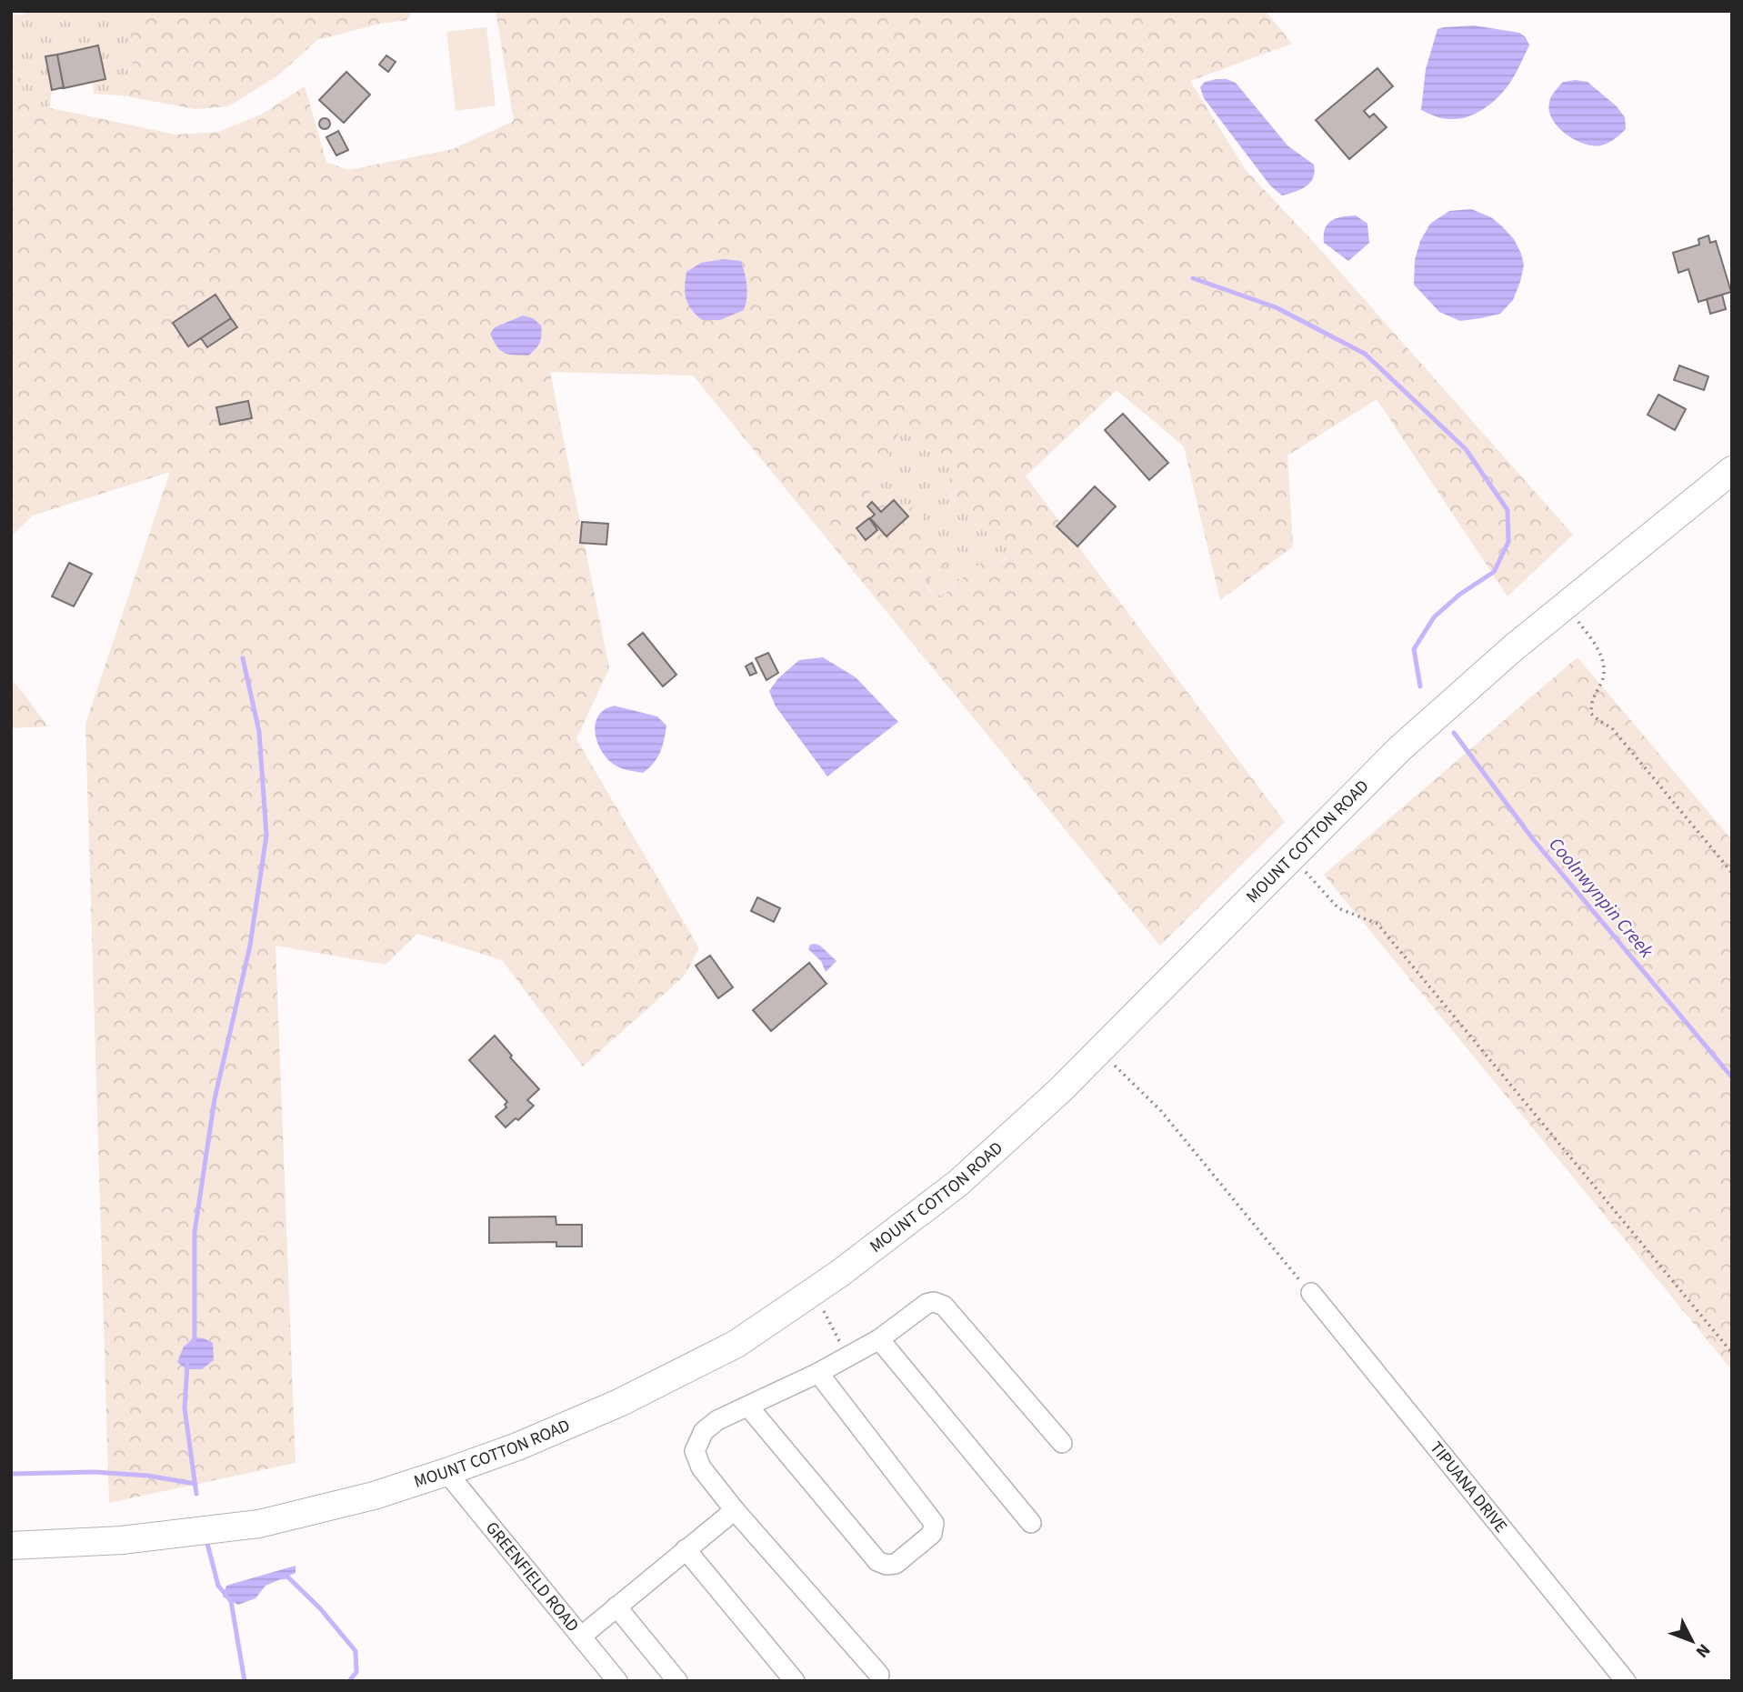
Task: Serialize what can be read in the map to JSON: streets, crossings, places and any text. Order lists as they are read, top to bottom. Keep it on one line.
{"streets":{"highway":["MOUNT COTTON ROAD"],"street":["TIPUANA DRIVE","GREENFIELD ROAD"]},"crossings":[["MOUNT COTTON ROAD","GREENFIELD ROAD"]],"water":["Coolnwynpin Creek"],"north":"bottom right"}
